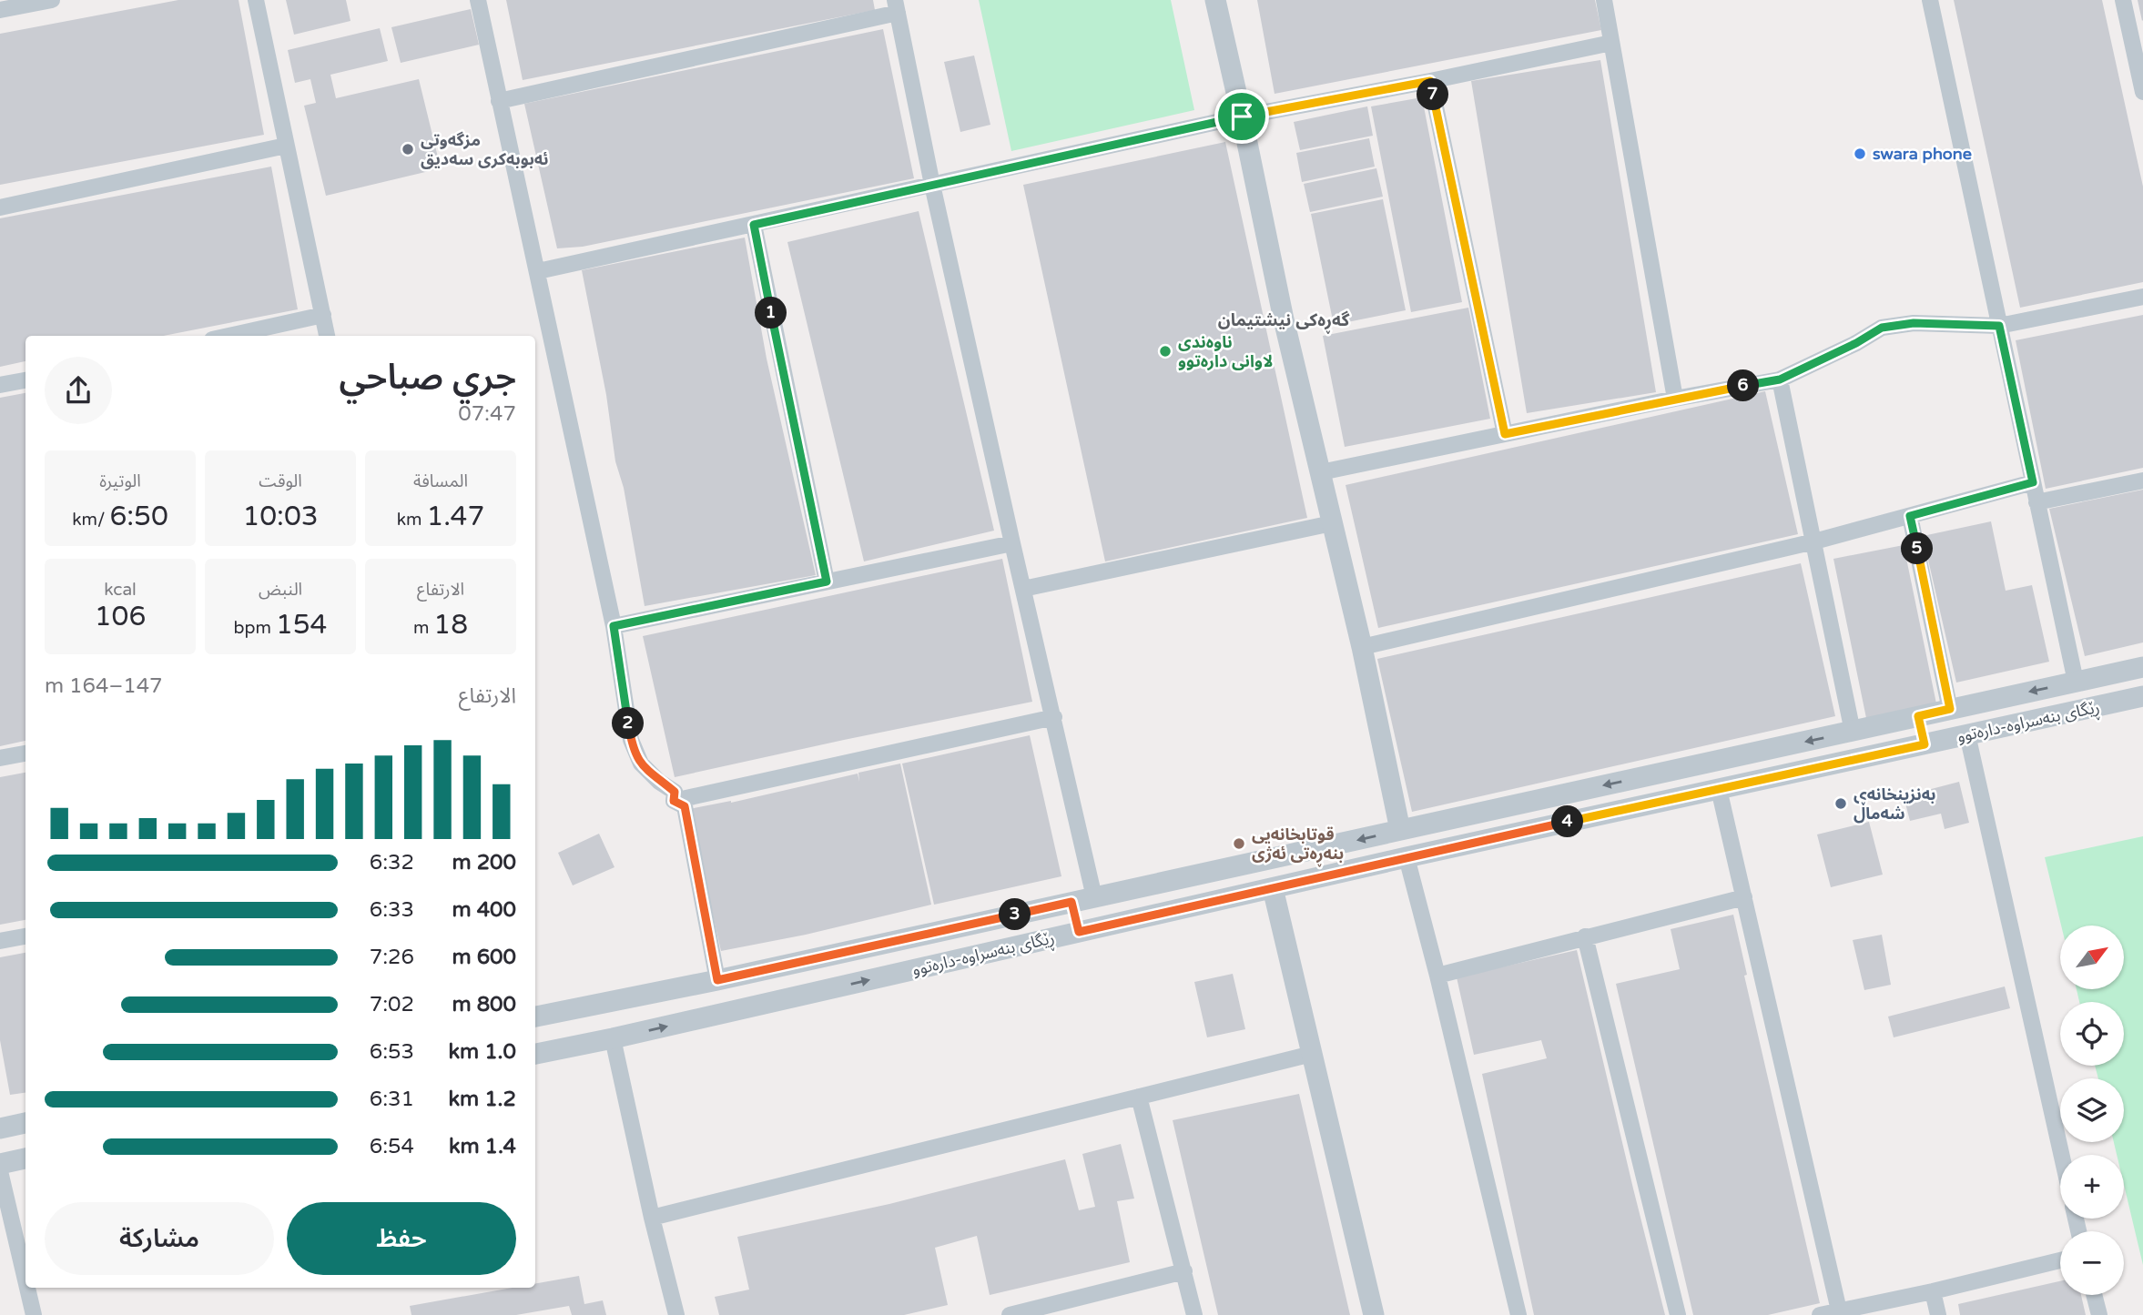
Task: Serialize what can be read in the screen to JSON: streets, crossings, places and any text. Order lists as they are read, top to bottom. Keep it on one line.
{"streets":{"street":["ڕێگای بنەسراوە-دارەتوو"]},"districts":["گەڕەکی نیشتیمان"],"places":["مزگەوتی ئەبوبەکری سەدیق","swara phone","ناوەندی لاوانی دارەتوو","بەنزینخانەی شەماڵ","قوتابخانەیی بنەڕەتی ئەژی"],"north":"top right","page":{"pins":["7","1","6","5","2","4","3"],"heading":["جري صباحي","07:47"],"stats":[["المسافة","1.47 km"],["الوقت","10:03"],["الوتيرة","6:50 /km"],["الارتفاع","18 m"],["النبض","154 bpm"],["kcal","106"]],"chart":["الارتفاع","147–164 m"],"list":[{"name":"200 m","note":"6:32"},{"name":"400 m","note":"6:33"},{"name":"600 m","note":"7:26"},{"name":"800 m","note":"7:02"},{"name":"1.0 km","note":"6:53"},{"name":"1.2 km","note":"6:31"},{"name":"1.4 km","note":"6:54"}],"map_buttons":["+","−"],"buttons":["حفظ","مشاركة"]}}
